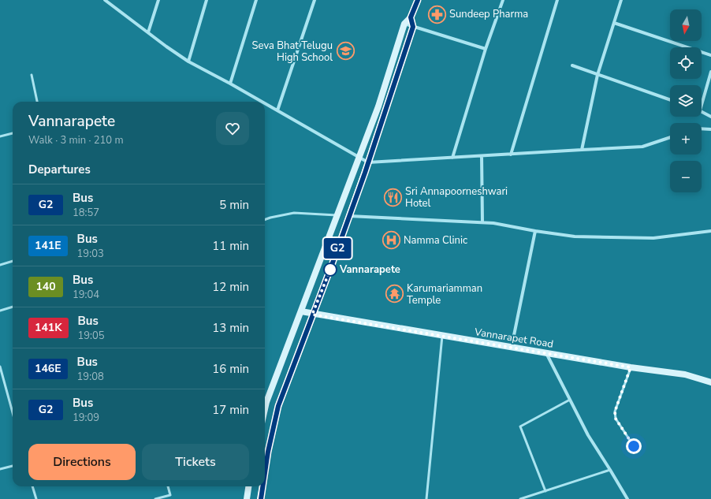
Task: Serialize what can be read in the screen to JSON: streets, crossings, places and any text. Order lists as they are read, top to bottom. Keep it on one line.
{"streets":{"main road":["Vannarapet Road"]},"places":{"pharmacy":["Sundeep Pharma"],"school or university":["Seva Bhat Telugu High School"],"restaurant":["Sri Annapoorneshwari Hotel"],"hospital":["Namma Clinic"],"other":["Vannarapete"],"temple":["Karumariamman Temple"]},"lines":["bus line G2"],"north":"bottom","page":{"on_map":"G2","map_buttons":["+","−"],"heading":[["Vannarapete","Walk · 3 min · 210 m"],"Departures"],"list":[{"mark":"G2","name":"Bus","note":"18:57","value":"5 min"},{"mark":"141E","name":"Bus","note":"19:03","value":"11 min"},{"mark":"140","name":"Bus","note":"19:04","value":"12 min"},{"mark":"141K","name":"Bus","note":"19:05","value":"13 min"},{"mark":"146E","name":"Bus","note":"19:08","value":"16 min"},{"mark":"G2","name":"Bus","note":"19:09","value":"17 min"}],"buttons":["Directions","Tickets"]}}
